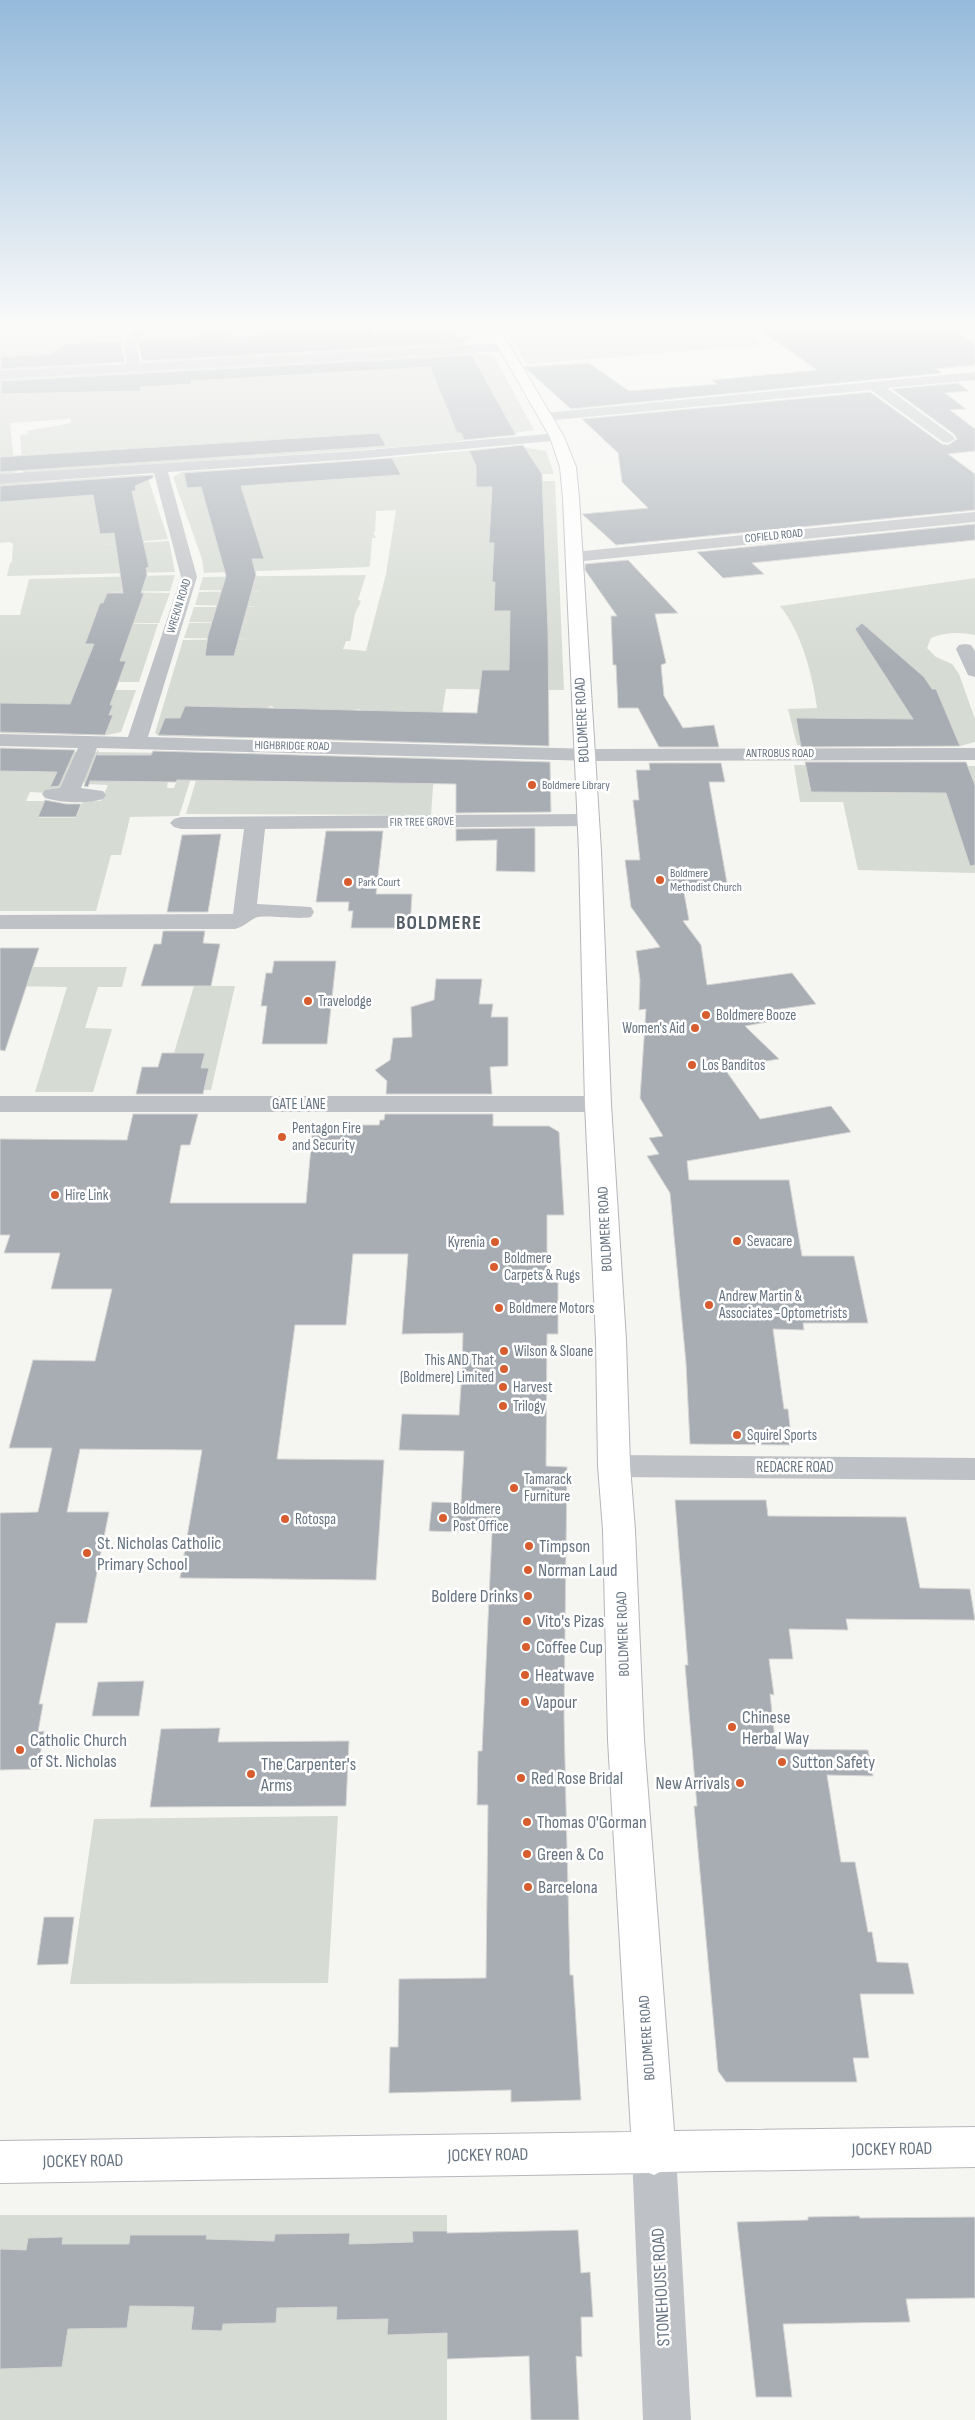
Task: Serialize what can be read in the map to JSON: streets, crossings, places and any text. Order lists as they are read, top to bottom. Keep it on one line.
{"streets":{"main road":["BOLDMERE ROAD","JOCKEY ROAD"],"street":["COFIELD ROAD","WREKIN ROAD","HIGHBRIDGE ROAD","ANTROBUS ROAD","FIR TREE GROVE","GATE LANE","REDACRE ROAD","STONEHOUSE ROAD"]},"crossings":[["COFIELD ROAD","BOLDMERE ROAD"],["WREKIN ROAD","HIGHBRIDGE ROAD"],["BOLDMERE ROAD","HIGHBRIDGE ROAD"],["BOLDMERE ROAD","ANTROBUS ROAD"],["BOLDMERE ROAD","FIR TREE GROVE"],["BOLDMERE ROAD","GATE LANE"],["BOLDMERE ROAD","REDACRE ROAD"],["BOLDMERE ROAD","JOCKEY ROAD"],["BOLDMERE ROAD","STONEHOUSE ROAD"],["HIGHBRIDGE ROAD","ANTROBUS ROAD"],["JOCKEY ROAD","STONEHOUSE ROAD"]],"districts":["BOLDMERE"],"places":["Boldmere Library","Boldmere Methodist Church","Park Court","Travelodge","Boldmere Booze","Women's Aid","Los Banditos","Pentagon Fire and Security","Hire Link","Sevacare","Kyrenia","Boldmere Carpets & Rugs","Andrew Martin & Associates -Optometrists","Boldmere Motors","Wilson & Sloane","This AND That (Boldmere) Limited","Harvest","Trilogy","Squirel Sports","Tamarack Furniture","Boldmere Post Office","Rotospa","Timpson","St. Nicholas Catholic Primary School","Norman Laud","Boldere Drinks","Vito's Pizas","Coffee Cup","Heatwave","Vapour","Chinese Herbal Way","Catholic Church of St. Nicholas","Sutton Safety","The Carpenter's Arms","Red Rose Bridal","New Arrivals","Thomas O'Gorman","Green & Co","Barcelona"]}
